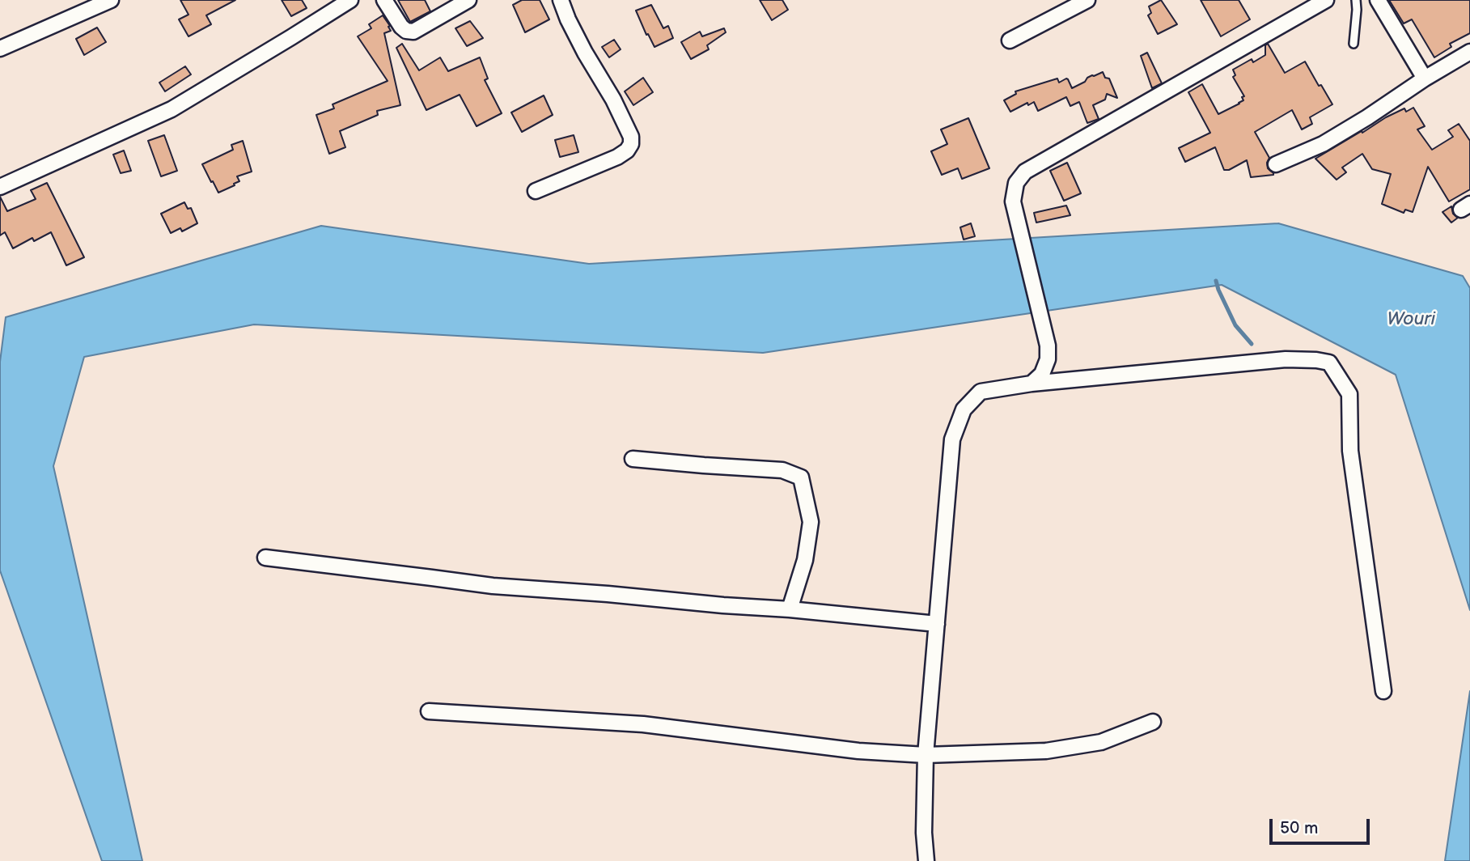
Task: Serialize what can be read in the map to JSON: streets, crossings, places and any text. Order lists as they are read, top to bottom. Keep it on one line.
{"water":["Wouri"],"scale_bar":"50 m"}
